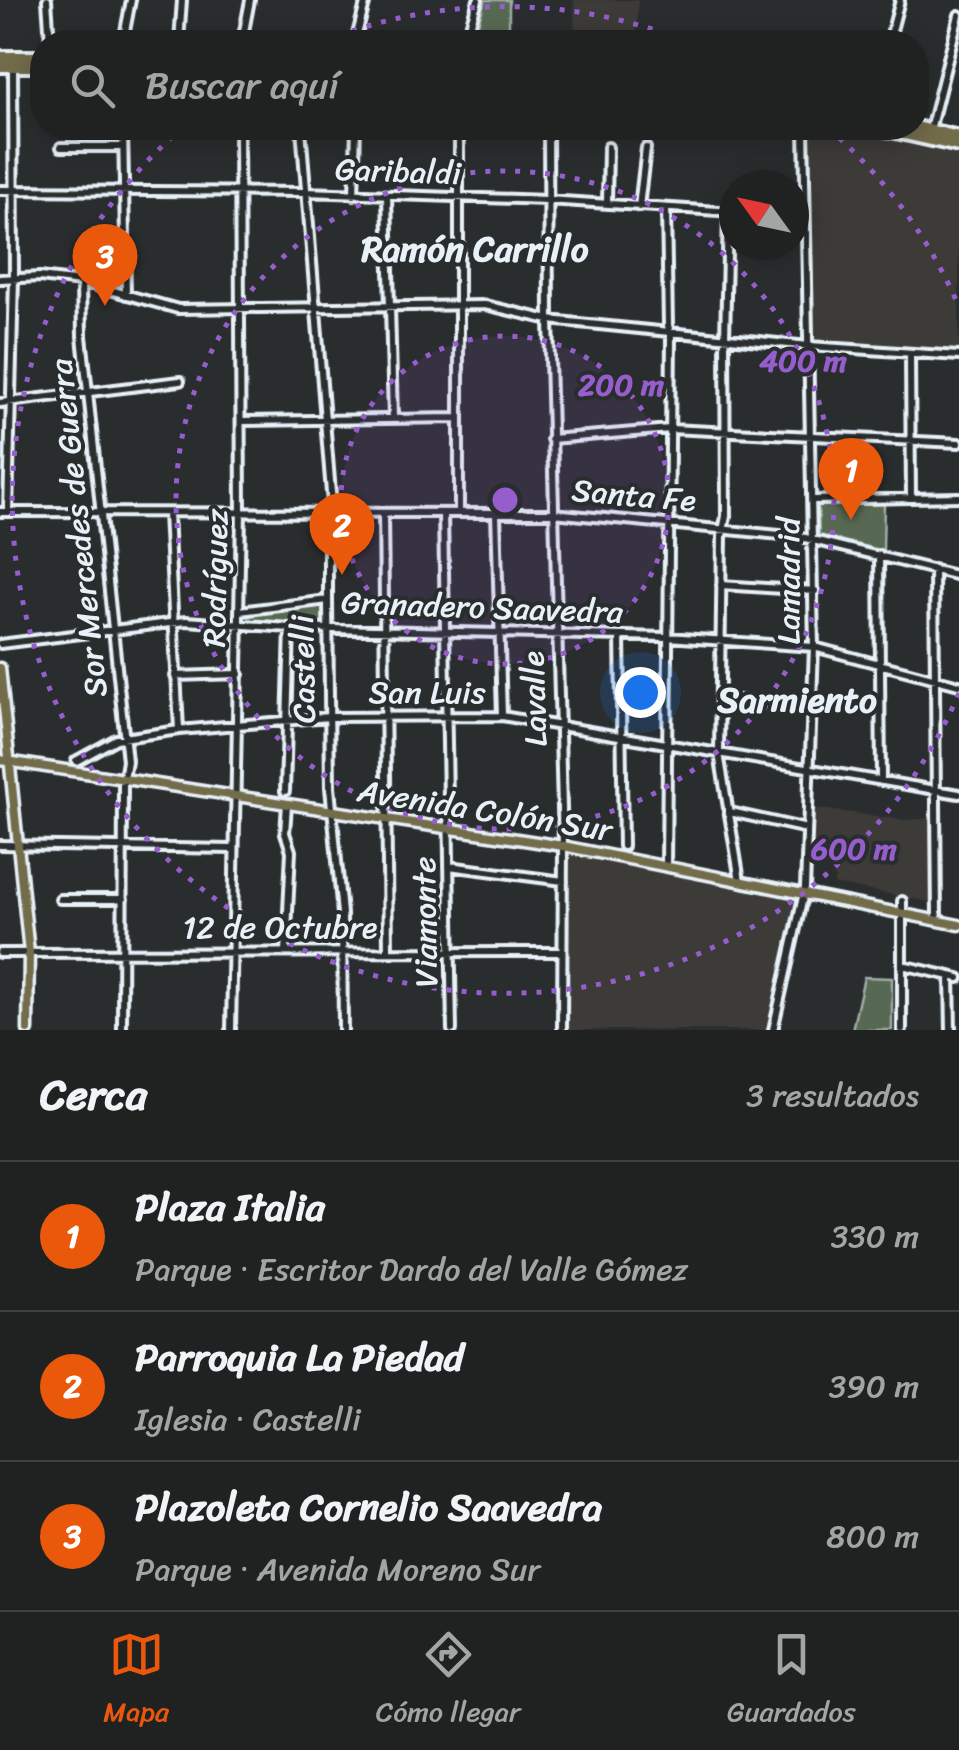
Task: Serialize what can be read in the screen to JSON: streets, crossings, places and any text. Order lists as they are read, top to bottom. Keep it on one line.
{"streets":{"main road":["Avenida Colón Sur"],"street":["Garibaldi","Santa Fe","Sor Mercedes de Guerra","Rodríguez","Lamadrid","Granadero Saavedra","Castelli","San Luis","Lavalle","Viamonte","12 de Octubre"]},"crossings":[["Garibaldi","Rodríguez"],["Garibaldi","Castelli"],["Garibaldi","Lavalle"],["Santa Fe","Sor Mercedes de Guerra"],["Santa Fe","Rodríguez"],["Santa Fe","Lamadrid"],["Santa Fe","Castelli"],["Santa Fe","Lavalle"],["Santa Fe","Viamonte"],["Sor Mercedes de Guerra","Granadero Saavedra"],["Sor Mercedes de Guerra","San Luis"],["Sor Mercedes de Guerra","Avenida Colón Sur"],["Sor Mercedes de Guerra","12 de Octubre"],["Rodríguez","Granadero Saavedra"],["Rodríguez","San Luis"],["Rodríguez","Avenida Colón Sur"],["Rodríguez","12 de Octubre"],["Lamadrid","Granadero Saavedra"],["Lamadrid","San Luis"],["Lamadrid","Avenida Colón Sur"],["Granadero Saavedra","Castelli"],["Granadero Saavedra","Lavalle"],["Granadero Saavedra","Viamonte"],["Castelli","San Luis"],["Castelli","Avenida Colón Sur"],["Castelli","12 de Octubre"],["San Luis","Lavalle"],["San Luis","Viamonte"],["Lavalle","Avenida Colón Sur"],["Lavalle","12 de Octubre"],["Avenida Colón Sur","Viamonte"],["Viamonte","12 de Octubre"]],"districts":["Ramón Carrillo","Sarmiento"],"north":"top left","page":{"search":"Buscar aquí","pins":["3","1","2"],"heading":["Cerca","3 resultados"],"list":[{"mark":"1","name":"Plaza Italia","note":"Parque · Escritor Dardo del Valle Gómez","value":"330 m"},{"mark":"2","name":"Parroquia La Piedad","note":"Iglesia · Castelli","value":"390 m"},{"mark":"3","name":"Plazoleta Cornelio Saavedra","note":"Parque · Avenida Moreno Sur","value":"800 m"}],"nav":["Mapa","Cómo llegar","Guardados"]},"rings":["400 m","200 m","600 m"]}
